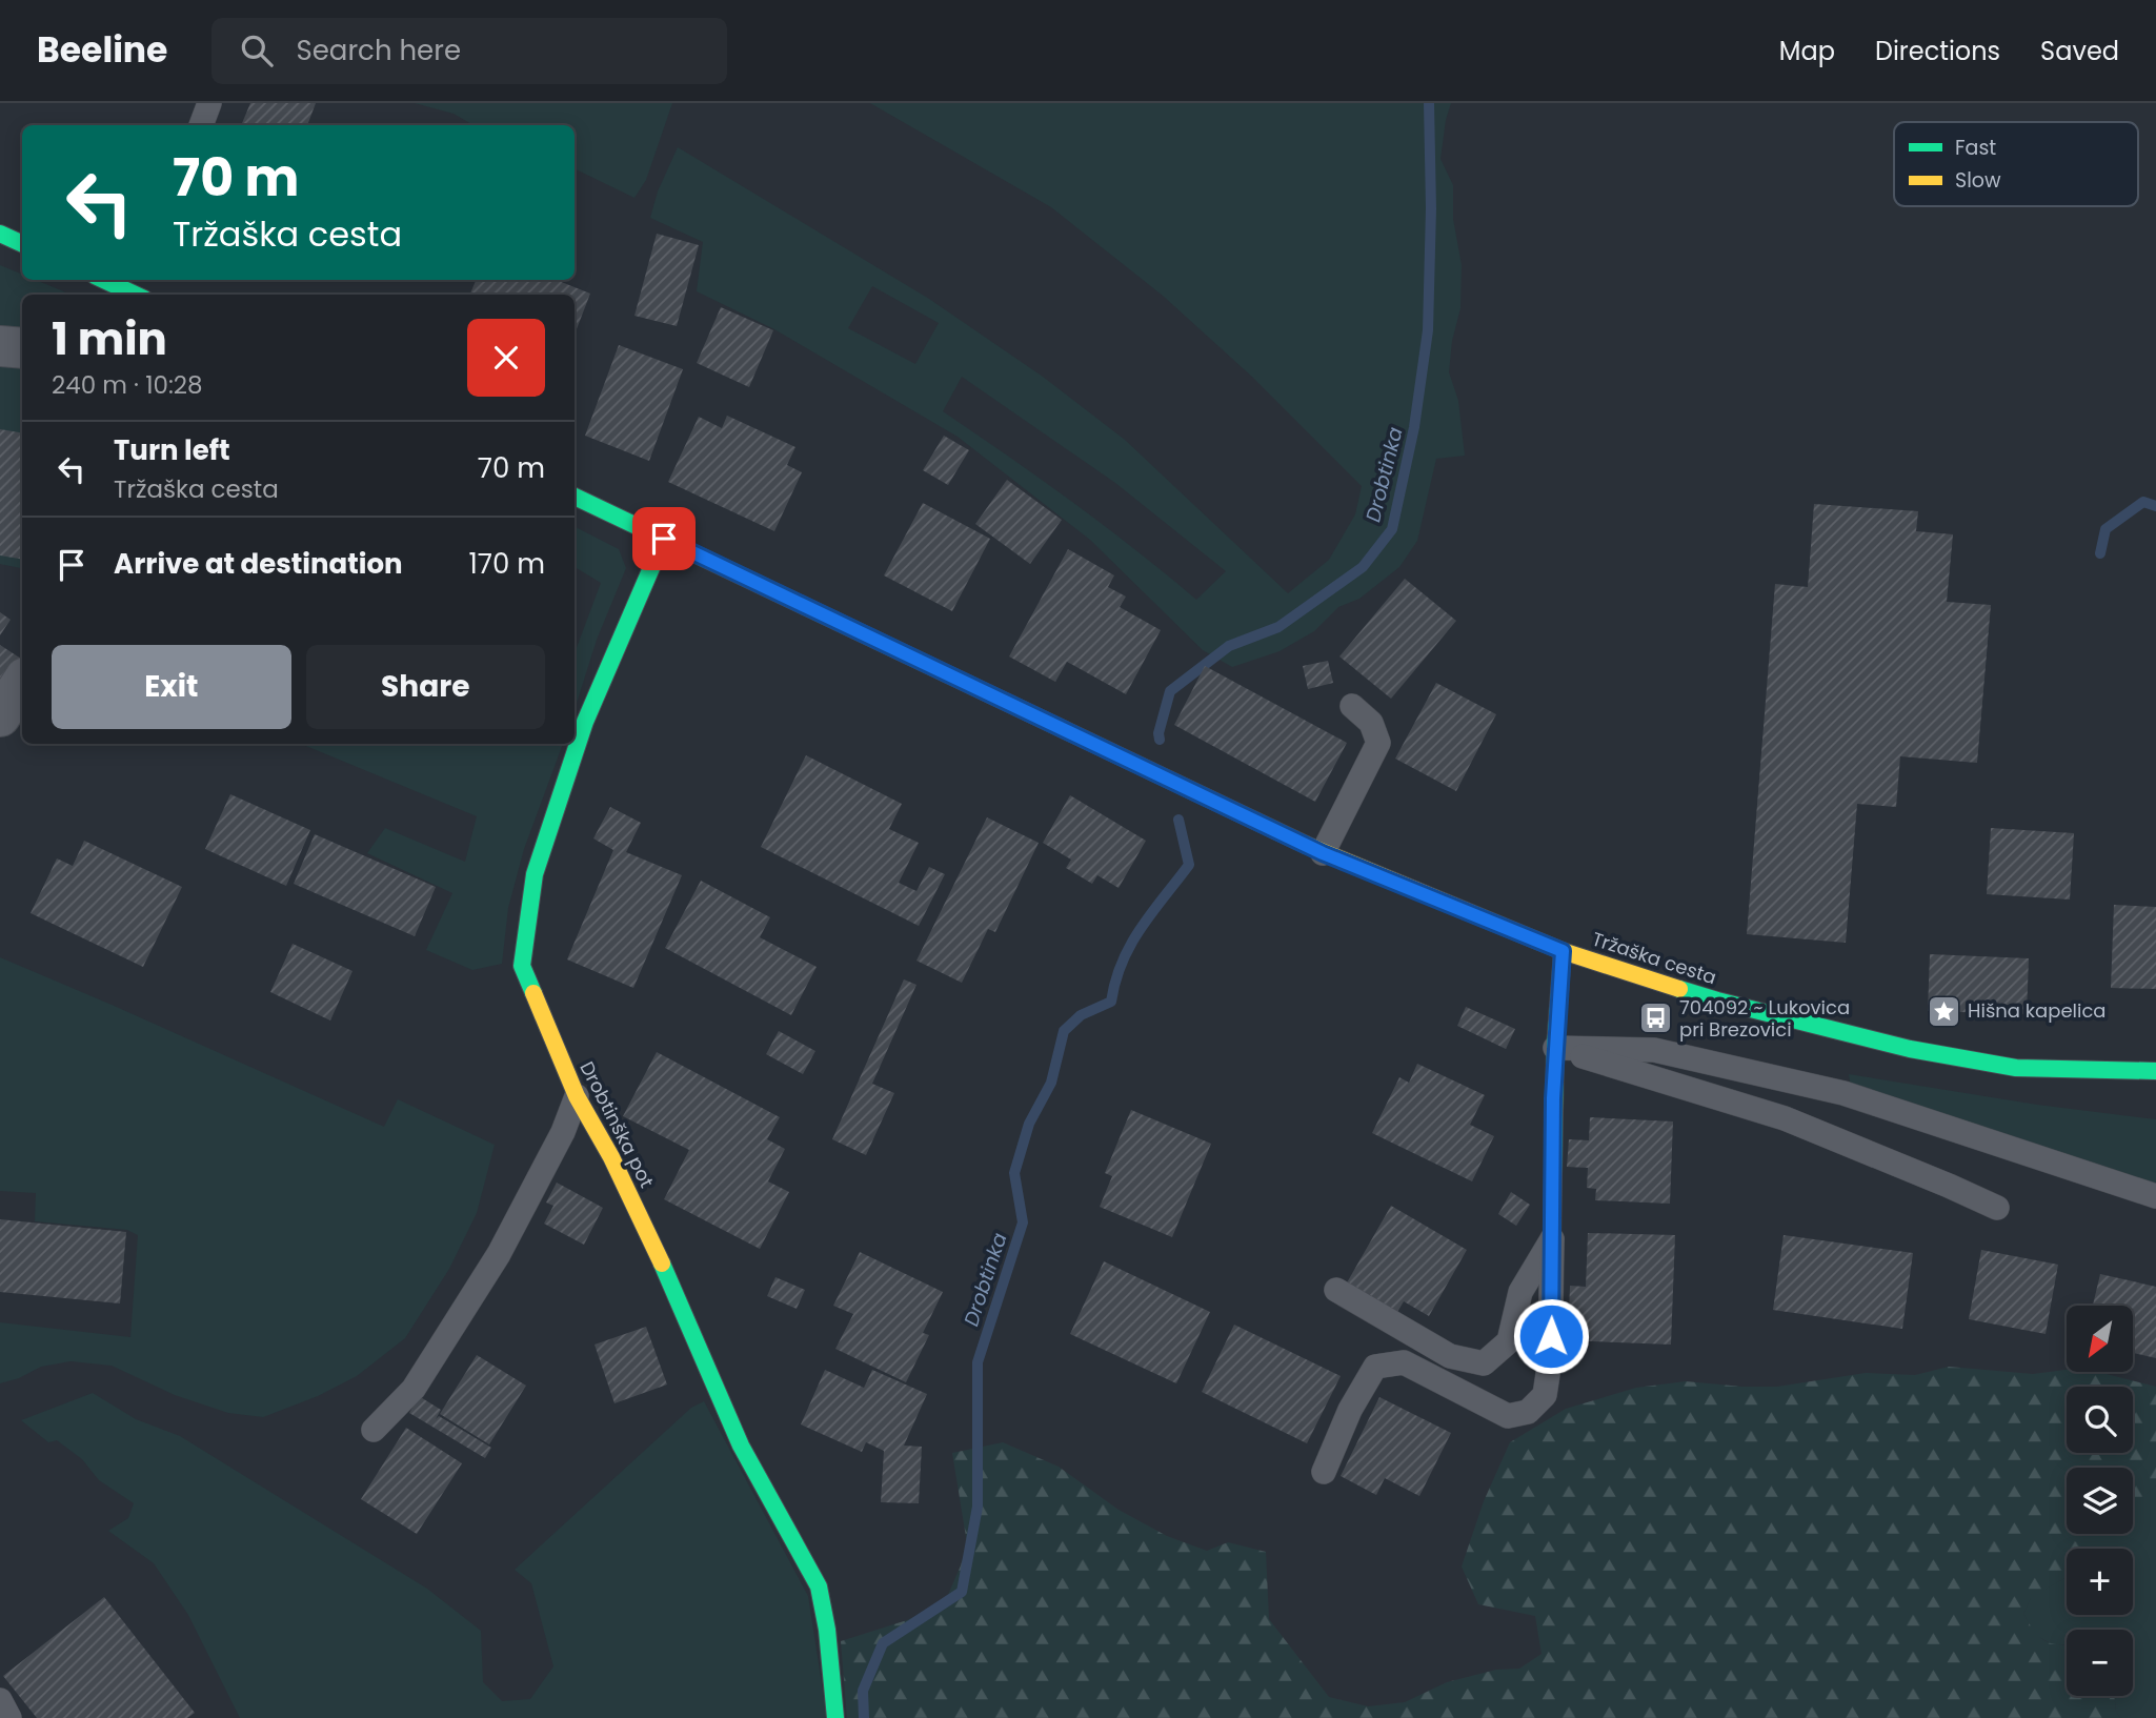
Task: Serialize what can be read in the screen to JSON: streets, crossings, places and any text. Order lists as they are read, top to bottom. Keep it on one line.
{"streets":{"main road":["Tržaška cesta","Drobtinška pot"]},"crossings":[["Tržaška cesta","Drobtinška pot"]],"water":["Drobtinka"],"places":{"place":["Hišna kapelica"],"bus stop":["704092 ~ Lukovica pri Brezovici"]},"legend":["Fast","Slow"],"north":"bottom left","page":{"header":"Beeline","search":"Search here","nav":["Map","Directions","Saved"],"turn":["70 m","Tržaška cesta"],"heading":["1 min","240 m · 10:28"],"list":[{"name":"Turn left","note":"Tržaška cesta","value":"70 m"},{"name":"Arrive at destination","value":"170 m"}],"buttons":["Exit","Share"],"map_buttons":["+","−"]}}
